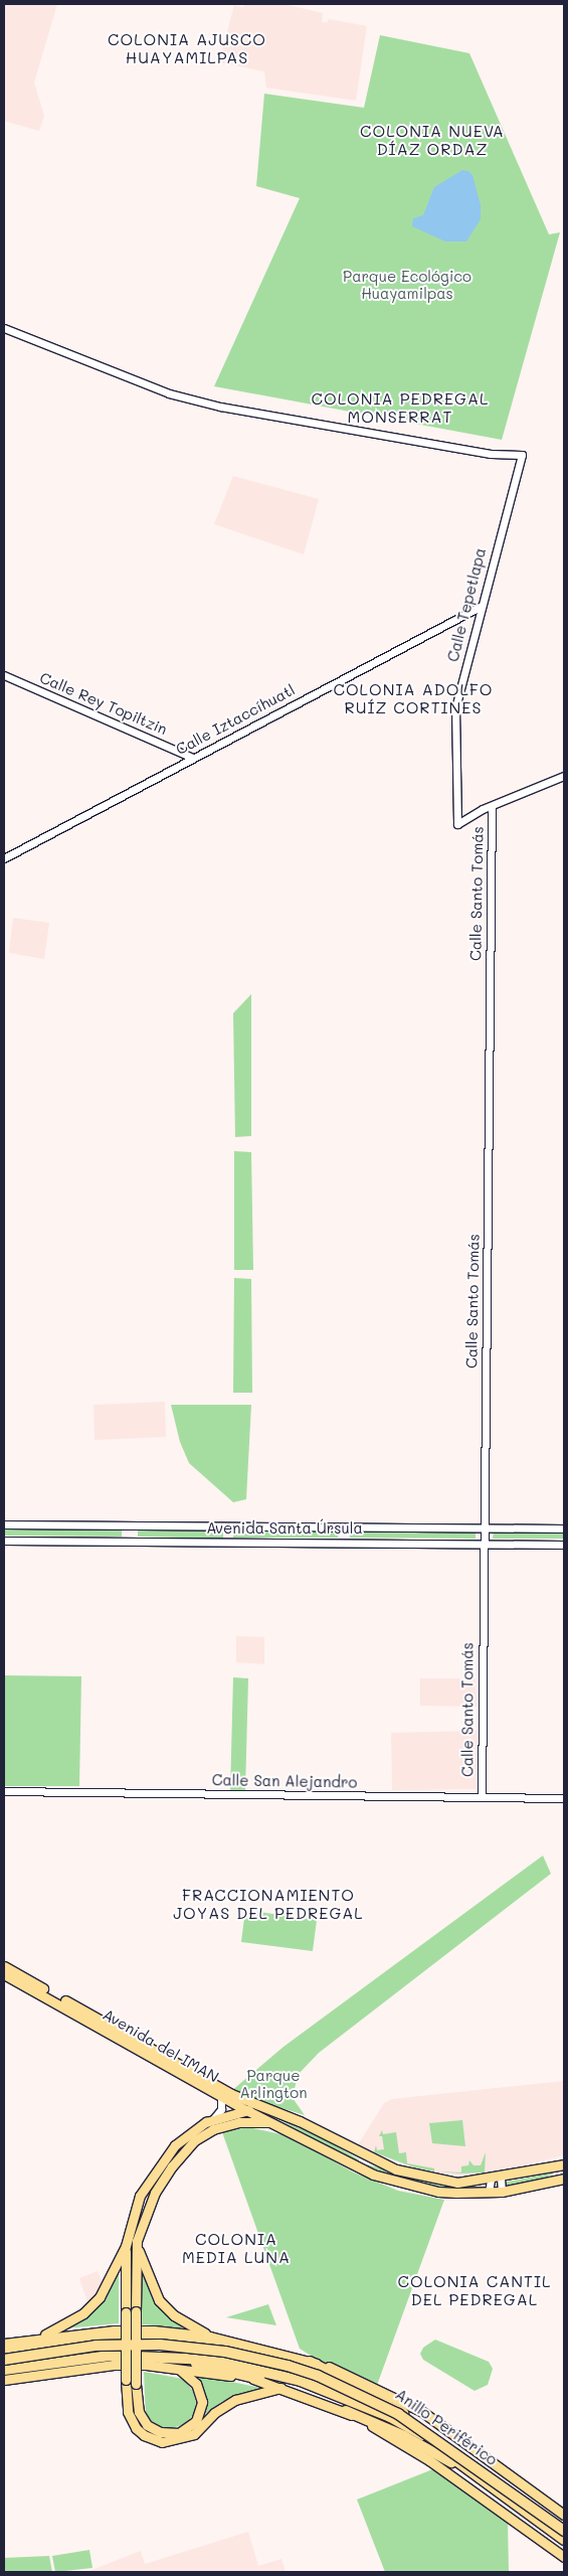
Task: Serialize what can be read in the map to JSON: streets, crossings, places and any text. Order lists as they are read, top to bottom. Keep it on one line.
{"streets":{"highway":["Anillo Periférico"],"main road":["Avenida del IMAN"],"street":["Calle Tepetlapa","Calle Rey Topiltzin","Calle Iztaccíhuatl","Calle Santo Tomás","Avenida Santa Úrsula","Calle San Alejandro"]},"crossings":[["Calle Tepetlapa","Calle Iztaccíhuatl"],["Calle Tepetlapa","Calle Santo Tomás"],["Calle Rey Topiltzin","Calle Iztaccíhuatl"],["Calle Santo Tomás","Avenida Santa Úrsula"],["Calle Santo Tomás","Calle San Alejandro"]],"districts":["COLONIA AJUSCO HUAYAMILPAS","COLONIA NUEVA DÍAZ ORDAZ","COLONIA PEDREGAL MONSERRAT","COLONIA ADOLFO RUÍZ CORTINES","FRACCIONAMIENTO JOYAS DEL PEDREGAL","COLONIA MEDIA LUNA","COLONIA CANTIL DEL PEDREGAL"],"parks":["Parque Ecológico Huayamilpas","Parque Arlington"]}
